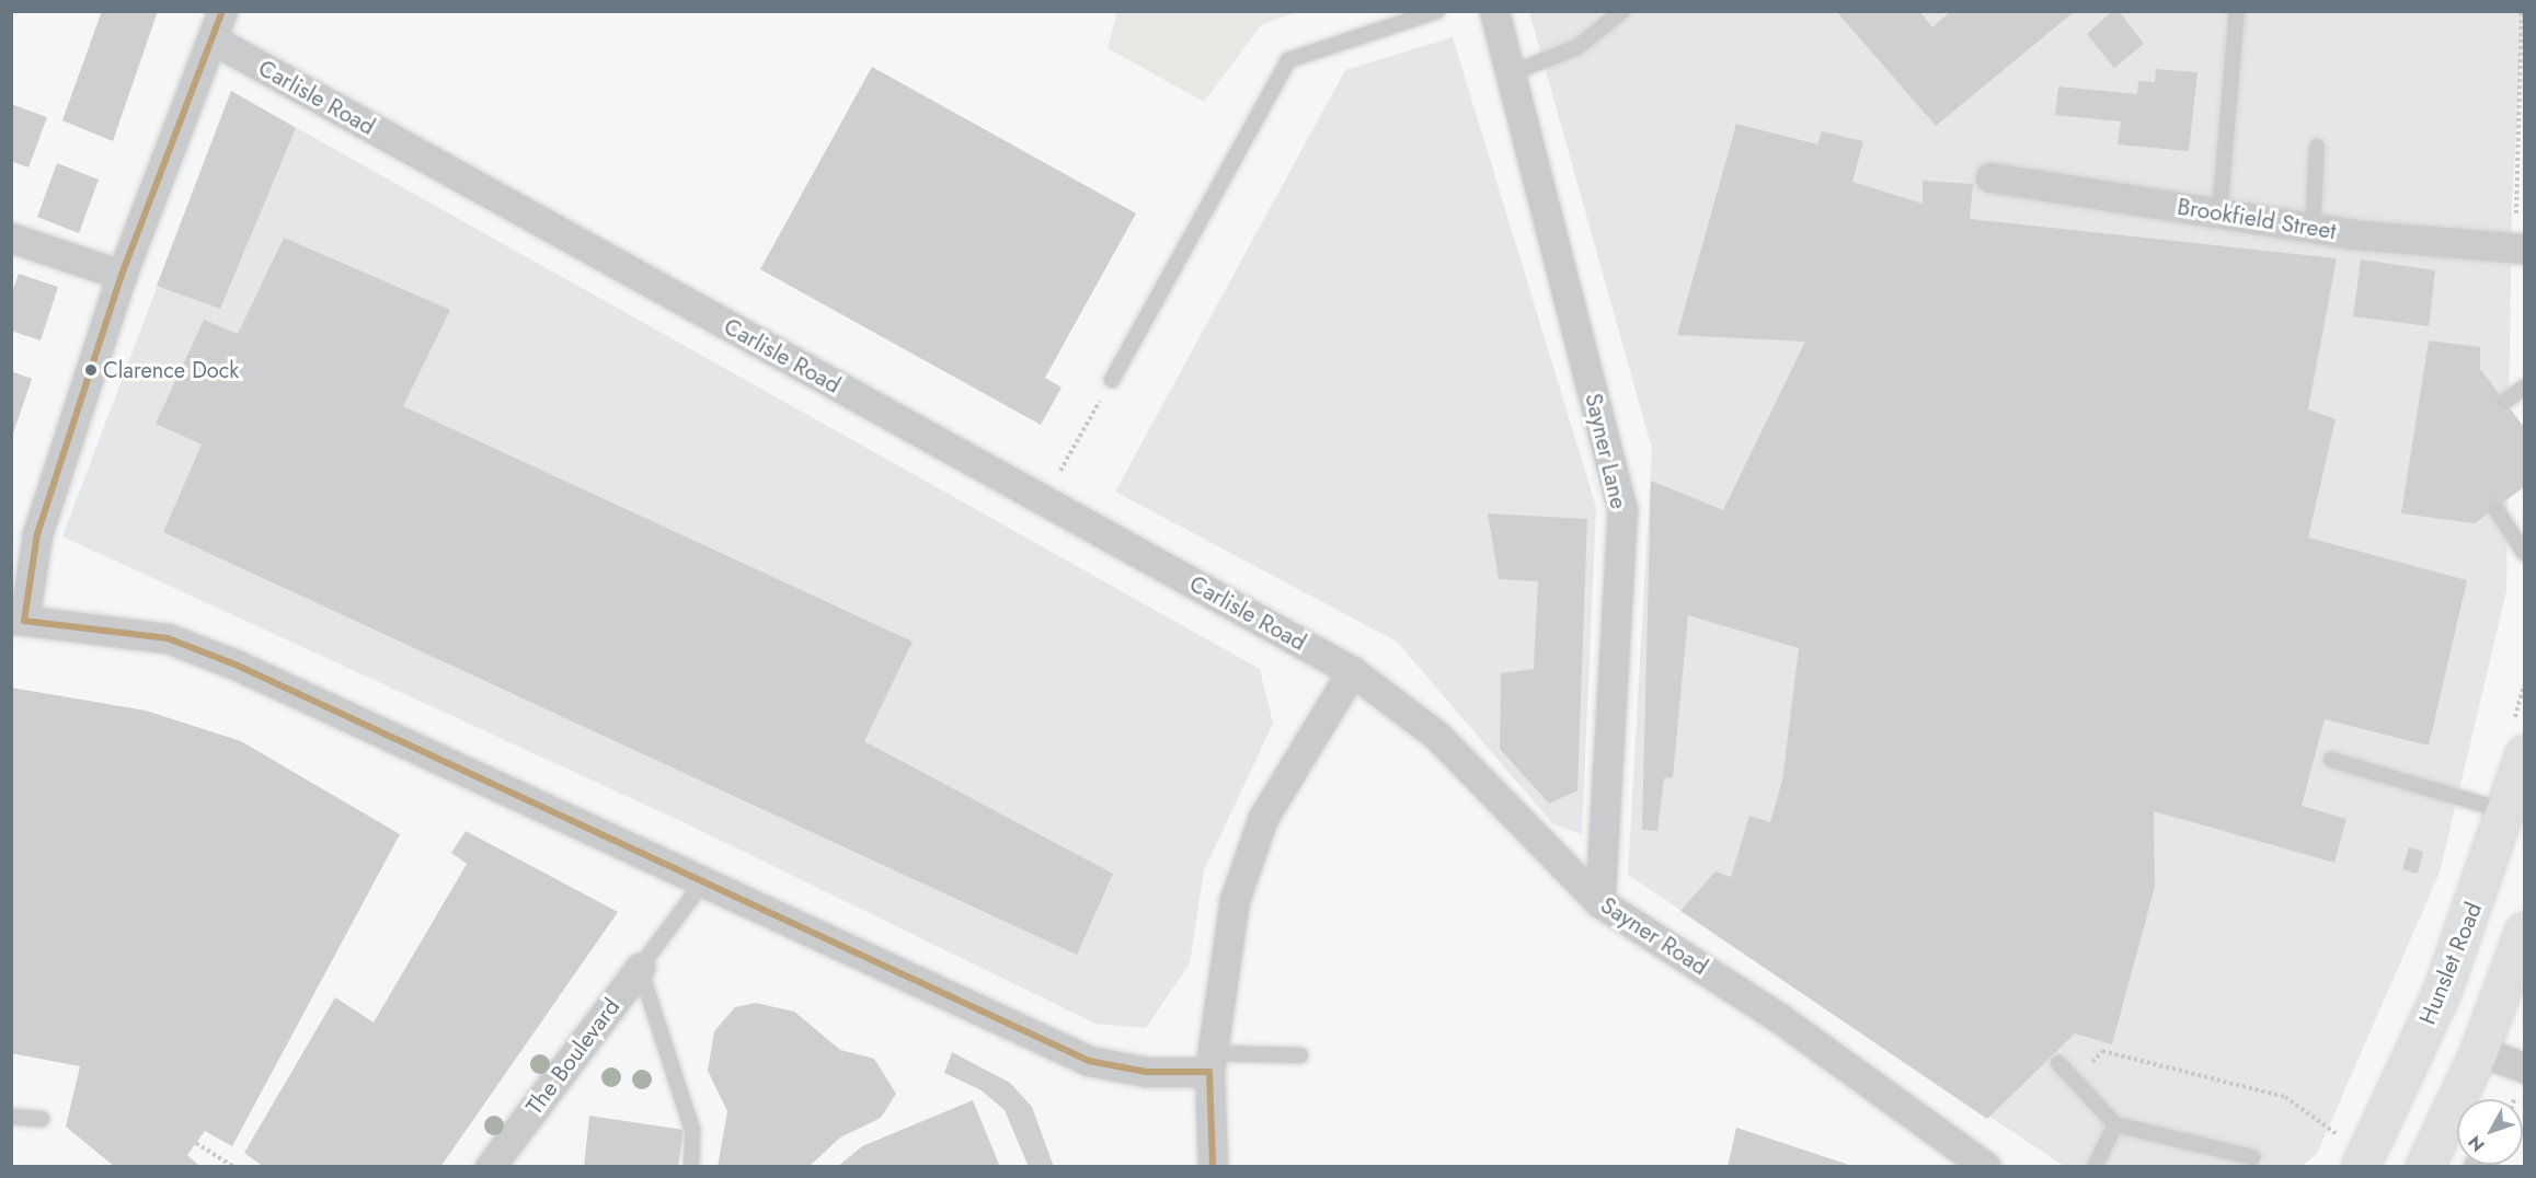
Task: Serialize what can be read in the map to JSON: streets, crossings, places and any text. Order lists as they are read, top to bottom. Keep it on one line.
{"streets":{"main road":["Hunslet Road"],"street":["Carlisle Road","Brookfield Street","Sayner Lane","Sayner Road","The Boulevard"]},"crossings":[["Carlisle Road","Sayner Road"],["Sayner Lane","Sayner Road"]],"places":["Clarence Dock"],"north":"bottom left"}
